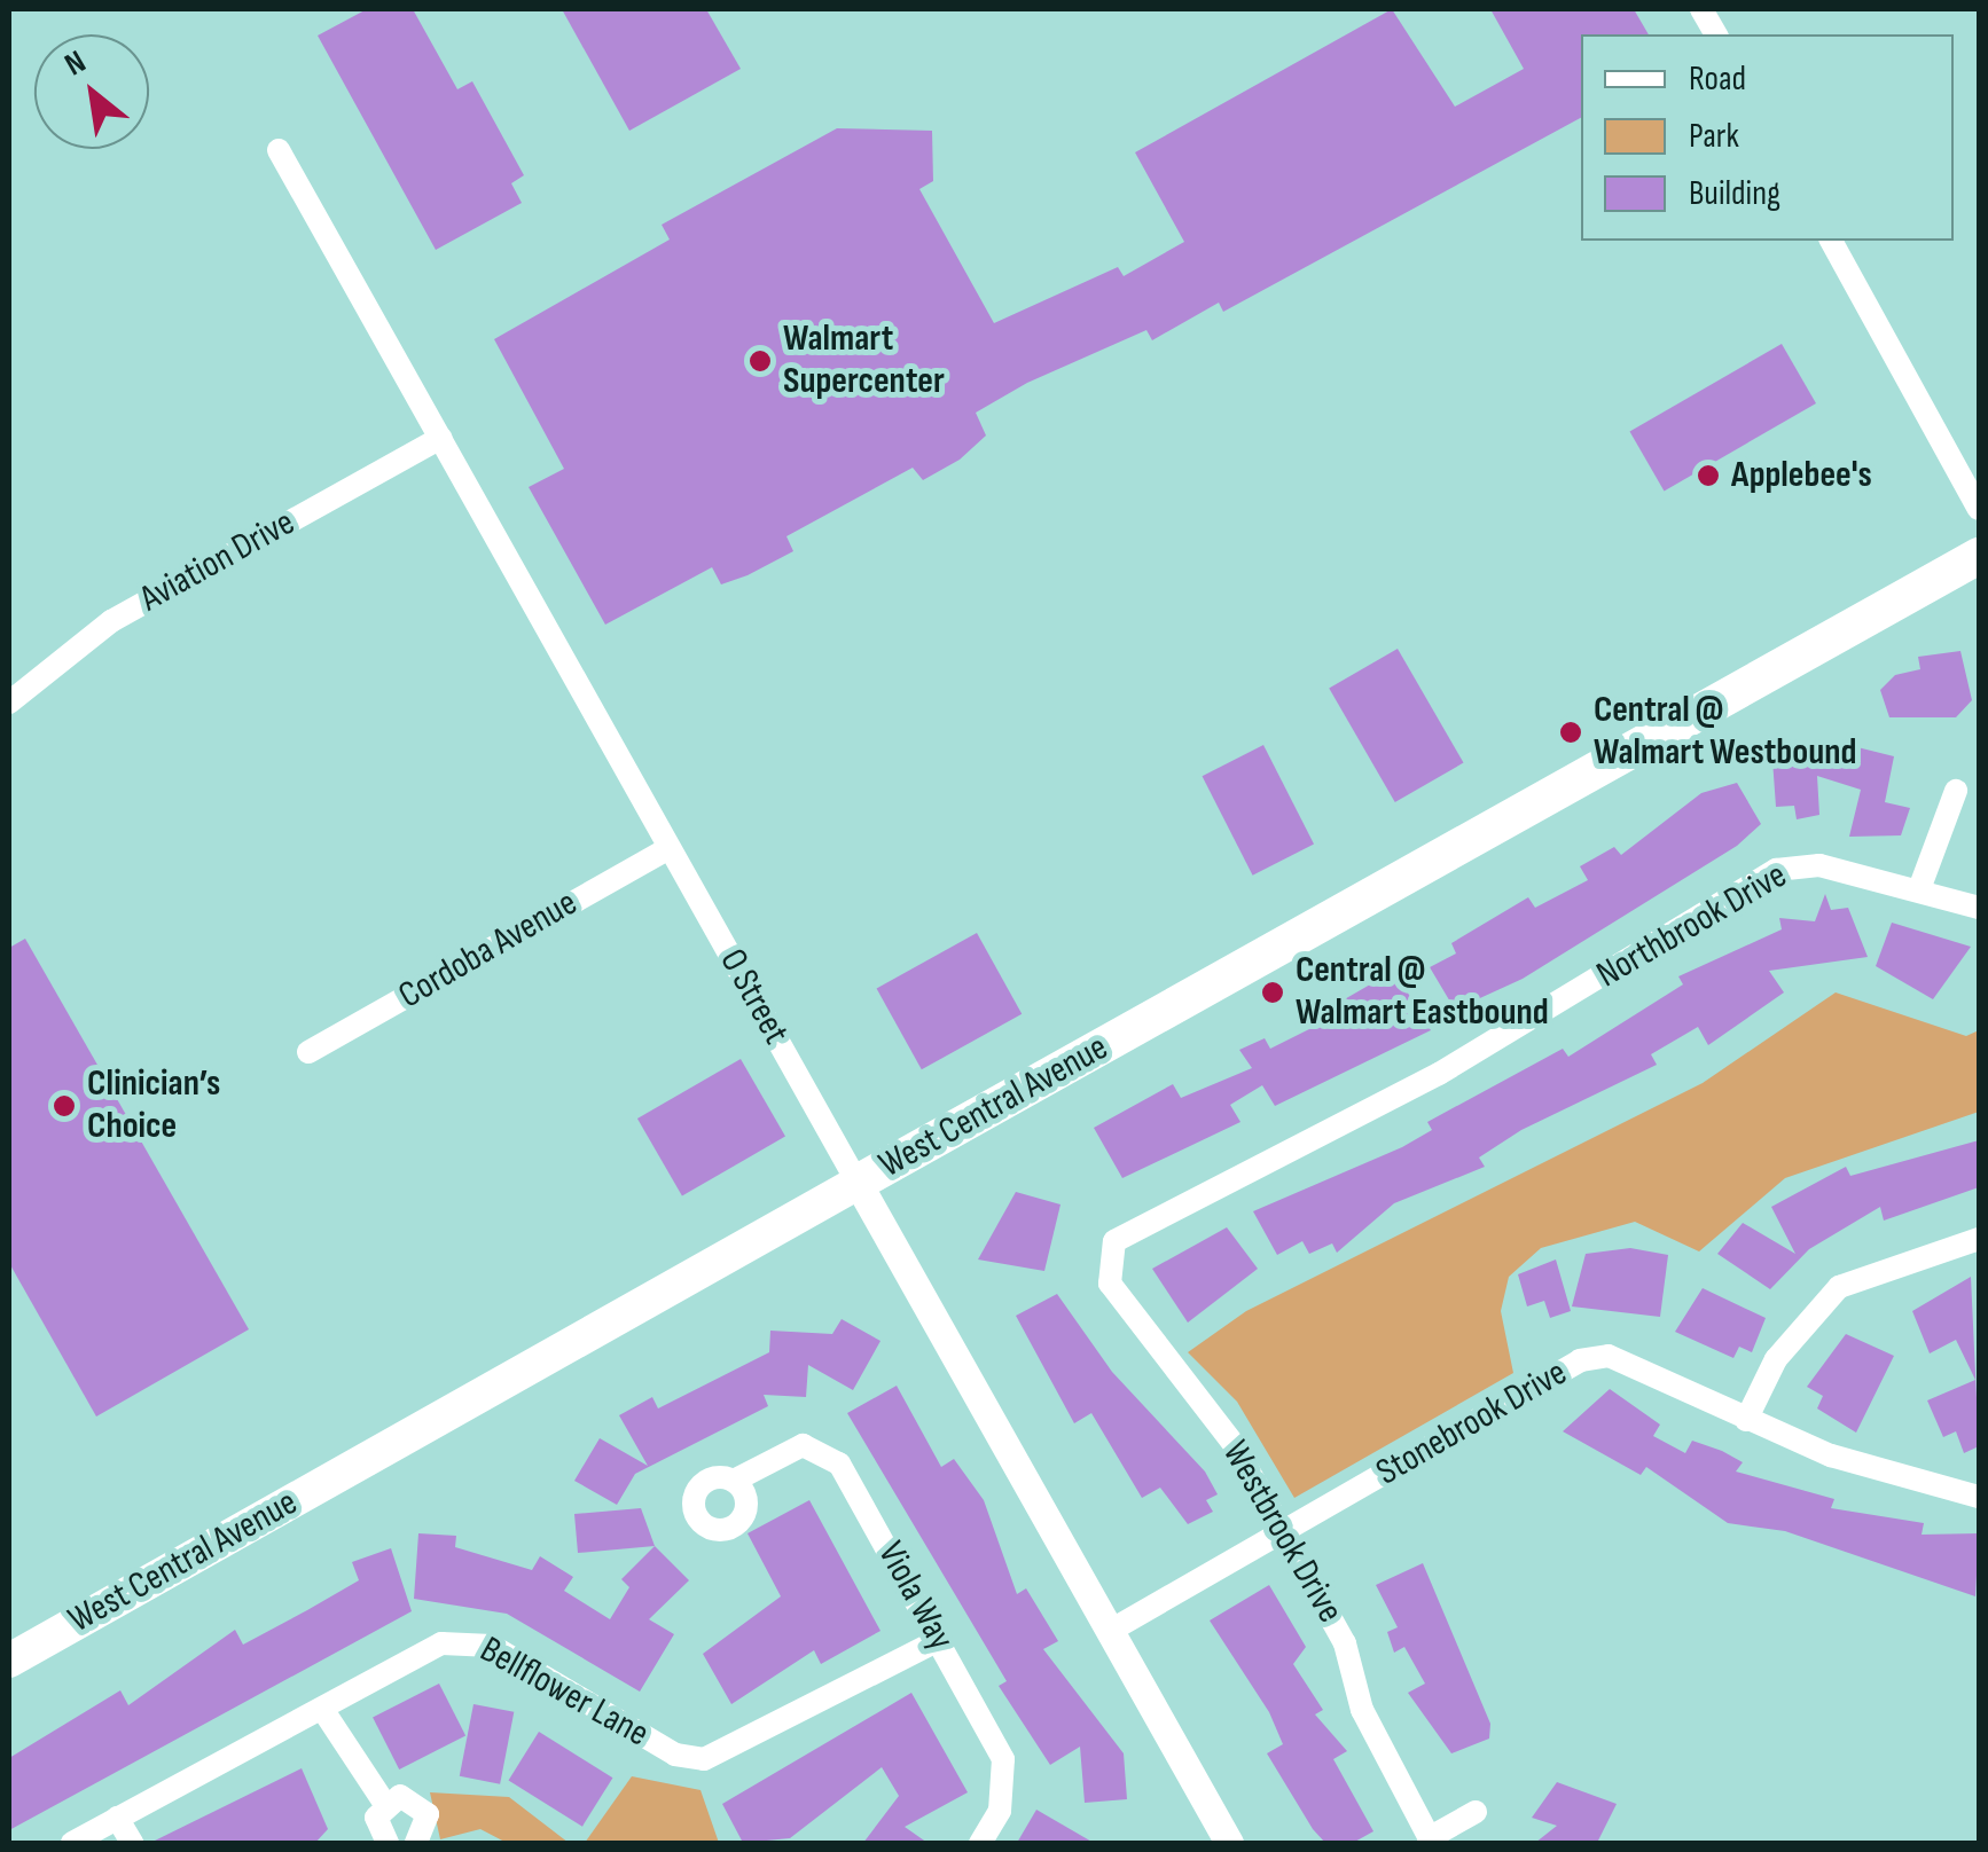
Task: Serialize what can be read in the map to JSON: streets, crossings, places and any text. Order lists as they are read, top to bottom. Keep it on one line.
{"streets":{"main road":["West Central Avenue"],"street":["Aviation Drive","Northbrook Drive","Cordoba Avenue","O Street","Stonebrook Drive","Westbrook Drive","Viola Way","Bellflower Lane"]},"crossings":[["Aviation Drive","O Street"],["Northbrook Drive","Westbrook Drive"],["Cordoba Avenue","O Street"],["O Street","West Central Avenue"],["O Street","Stonebrook Drive"],["Stonebrook Drive","Westbrook Drive"],["Viola Way","Bellflower Lane"]],"places":["Walmart Supercenter","Applebee's","Central @ Walmart Westbound","Central @ Walmart Eastbound","Clinician’s Choice"],"legend":["Road","Park","Building"],"north":"top left"}
